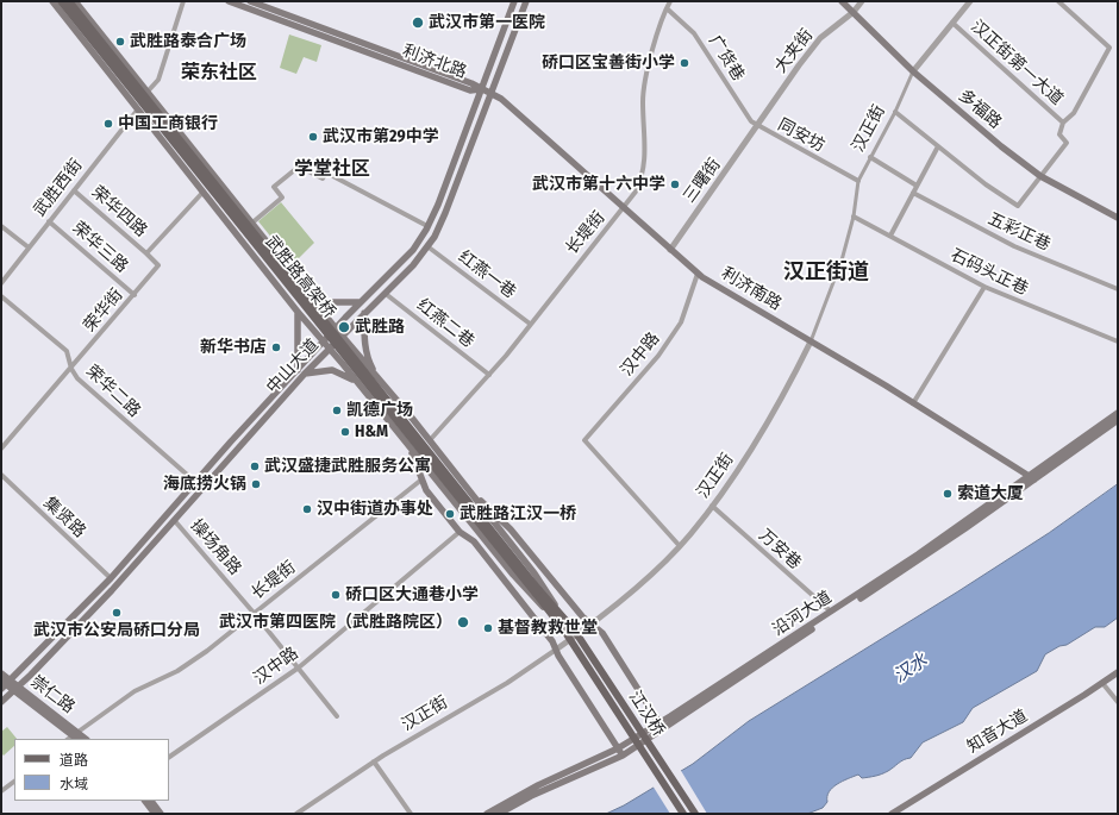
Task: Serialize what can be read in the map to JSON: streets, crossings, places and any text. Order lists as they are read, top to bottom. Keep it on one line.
{"streets":{"main road":["利济北路","多福路","武胜路高架桥","利济南路","中山大道","沿河大道","崇仁路","江汉桥","知音大道"],"street":["大夹街","广货巷","汉正街第一大道","汉正街","同安坊","三曙街","武胜西街","荣华四路","五彩正巷","长堤街","荣华三路","石码头正巷","红燕一巷","荣华街","红燕二巷","汉中路","荣华二路","集贤路","操场角路","万安巷"]},"crossings":[["大夹街","广货巷"],["大夹街","多福路"],["大夹街","同安坊"],["大夹街","三曙街"],["广货巷","同安坊"],["广货巷","三曙街"],["广货巷","长堤街"],["利济北路","利济南路"],["利济北路","中山大道"],["汉正街第一大道","汉正街"],["多福路","汉正街"],["汉正街","同安坊"],["汉正街","石码头正巷"],["汉正街","利济南路"],["汉正街","汉中路"],["汉正街","万安巷"],["同安坊","三曙街"],["三曙街","利济南路"],["武胜西街","荣华四路"],["武胜西街","荣华三路"],["荣华四路","荣华街"],["长堤街","红燕一巷"],["长堤街","利济南路"],["长堤街","红燕二巷"],["长堤街","操场角路"],["长堤街","崇仁路"],["荣华三路","荣华街"],["红燕一巷","中山大道"],["利济南路","汉中路"],["利济南路","中山大道"],["利济南路","沿河大道"],["荣华街","荣华二路"],["红燕二巷","中山大道"],["汉中路","操场角路"],["中山大道","荣华二路"],["中山大道","集贤路"],["中山大道","操场角路"],["中山大道","崇仁路"],["万安巷","沿河大道"]],"districts":["荣东社区","学堂社区","汉正街道"],"water":["汉水"],"places":["武汉市第一医院","武胜路泰合广场","硚口区宝善街小学","中国工商银行","武汉市第29中学","武汉市第十六中学","武胜路","新华书店","凯德广场","H&M","武汉盛捷武胜服务公寓","海底捞火锅","索道大厦","汉中街道办事处","武胜路江汉一桥","硚口区大通巷小学","武汉市公安局硚口分局","武汉市第四医院（武胜路院区）","基督教救世堂"],"legend":["道路","水域"]}
